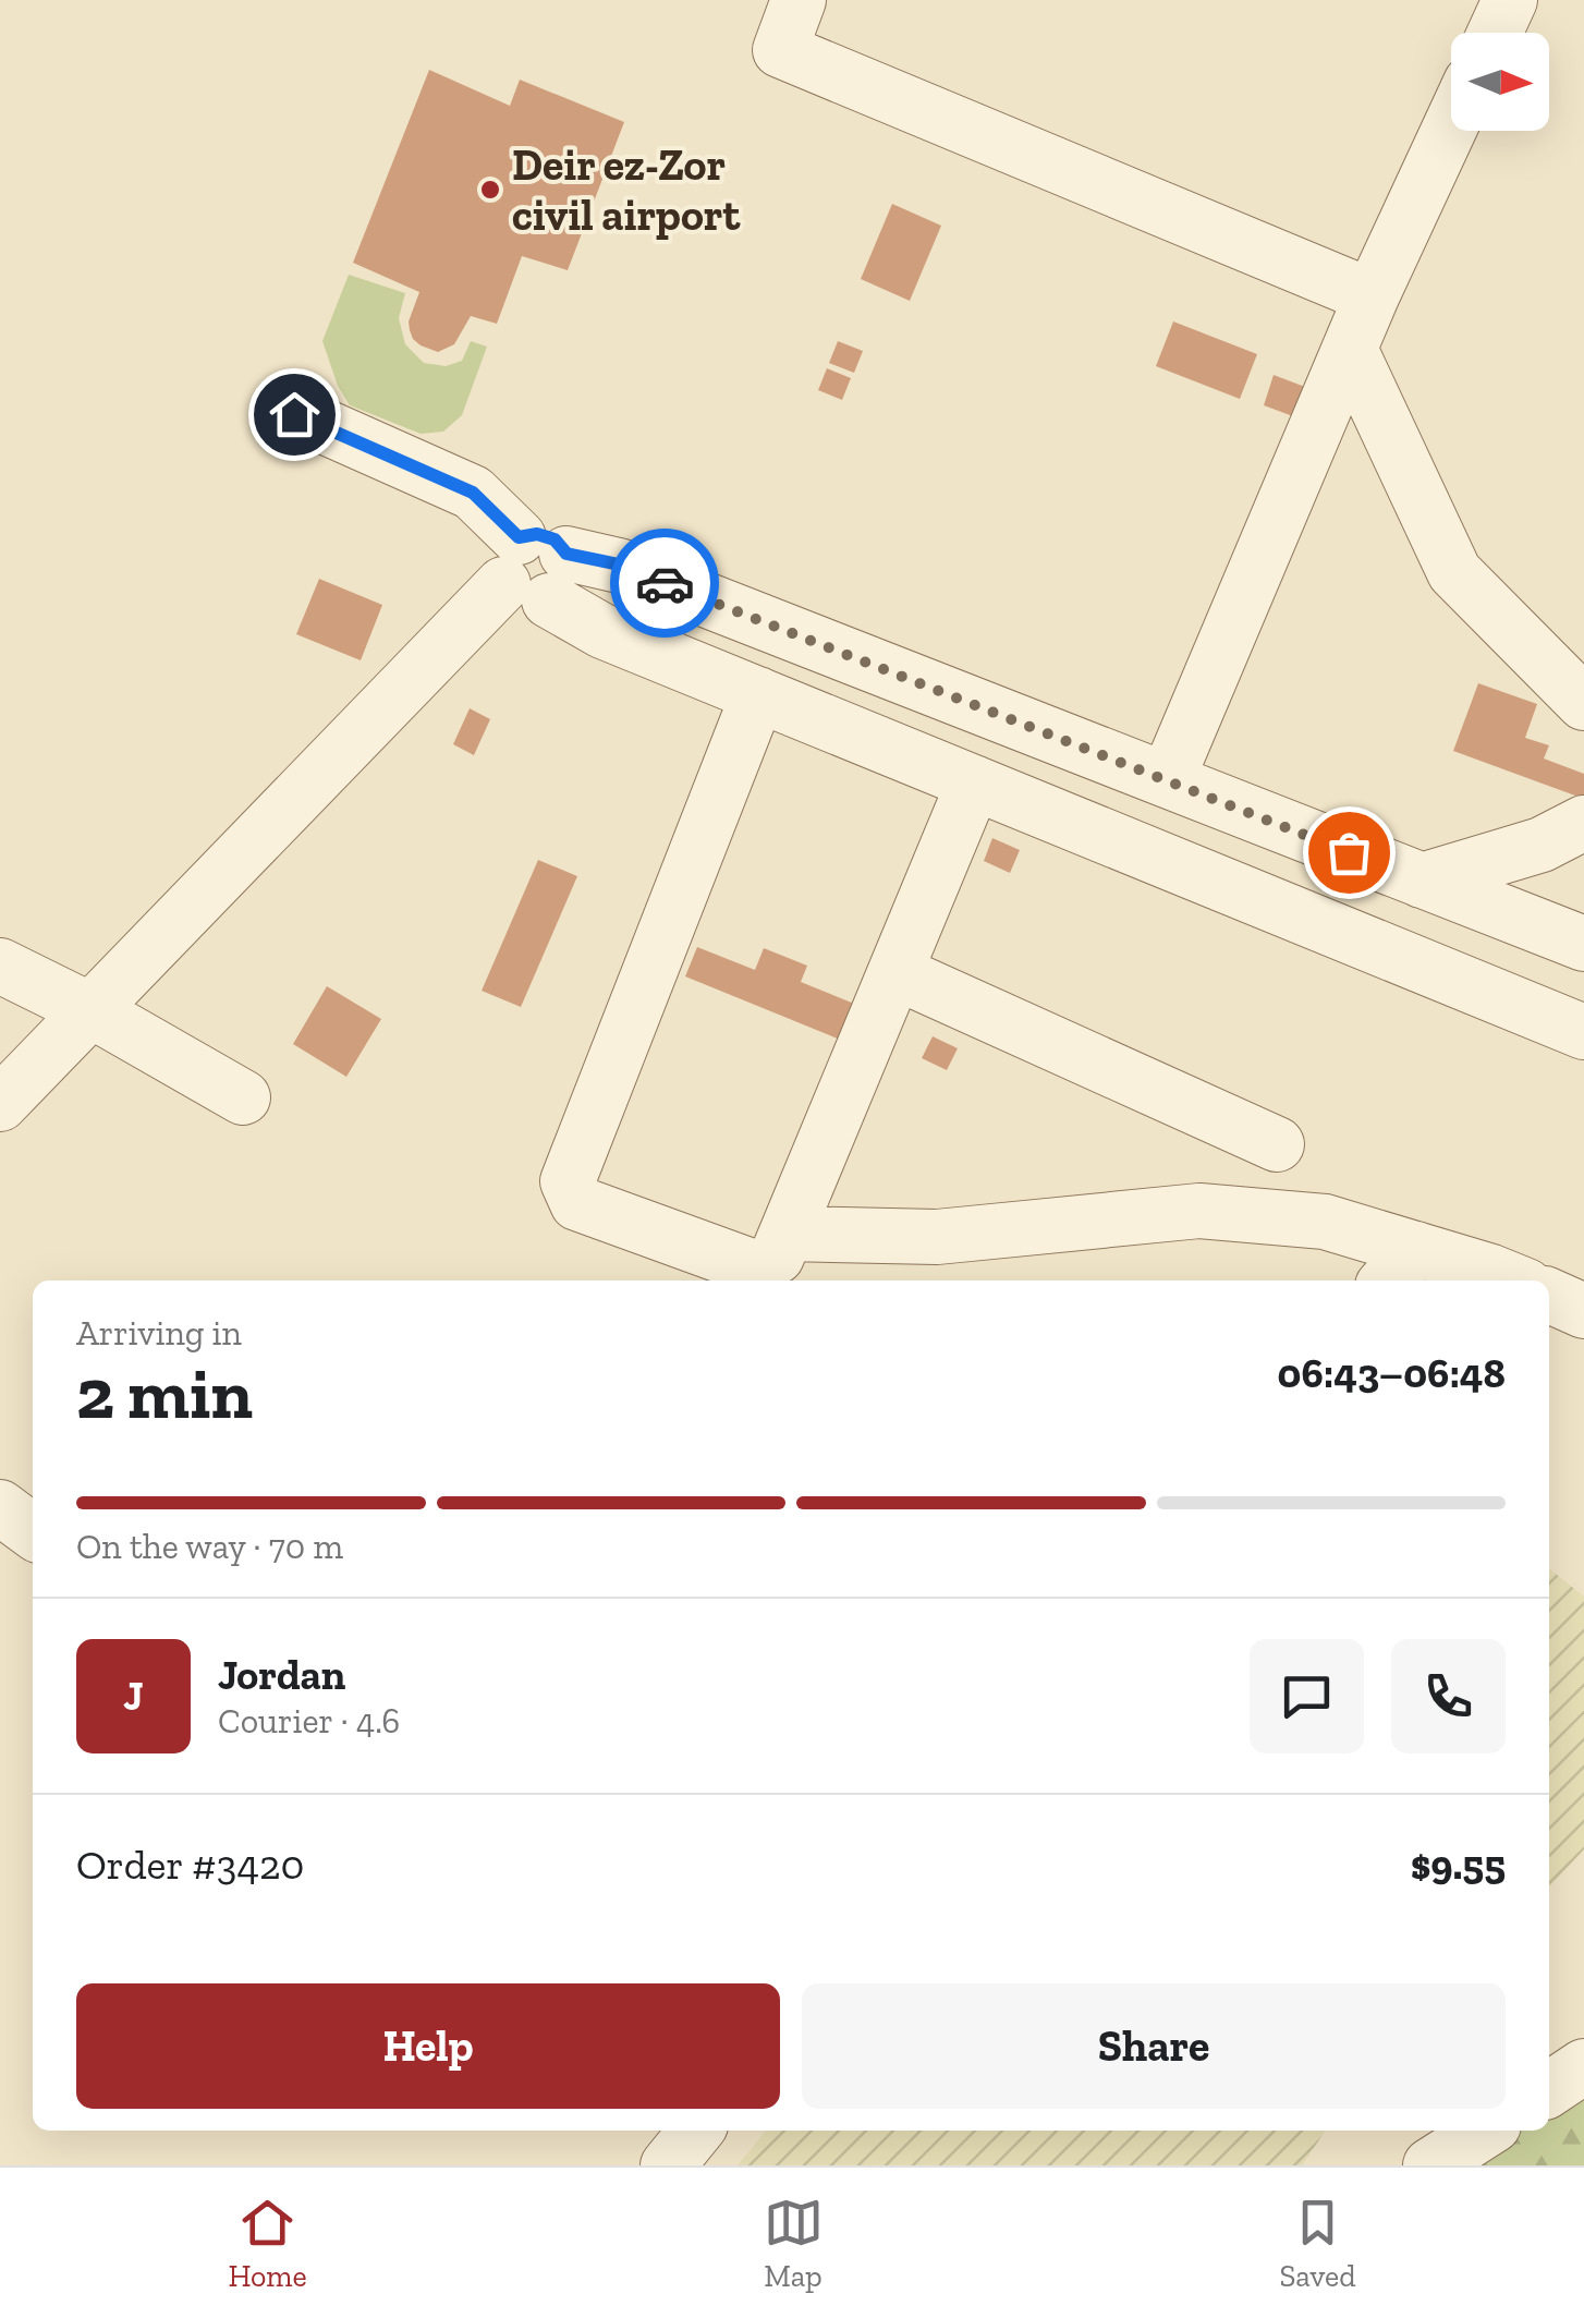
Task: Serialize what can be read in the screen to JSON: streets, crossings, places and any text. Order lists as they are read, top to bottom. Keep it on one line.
{"places":["Deir ez-Zor civil airport"],"north":"right","page":{"heading":["2 min","Arriving in","06:43–06:48"],"panel":["Jordan","Courier · 4.6","Order #3420","$9.55"],"bar":"On the way · 70 m","round":"J","buttons":["Help","Share"],"tabs":["Home","Map","Saved"]}}
